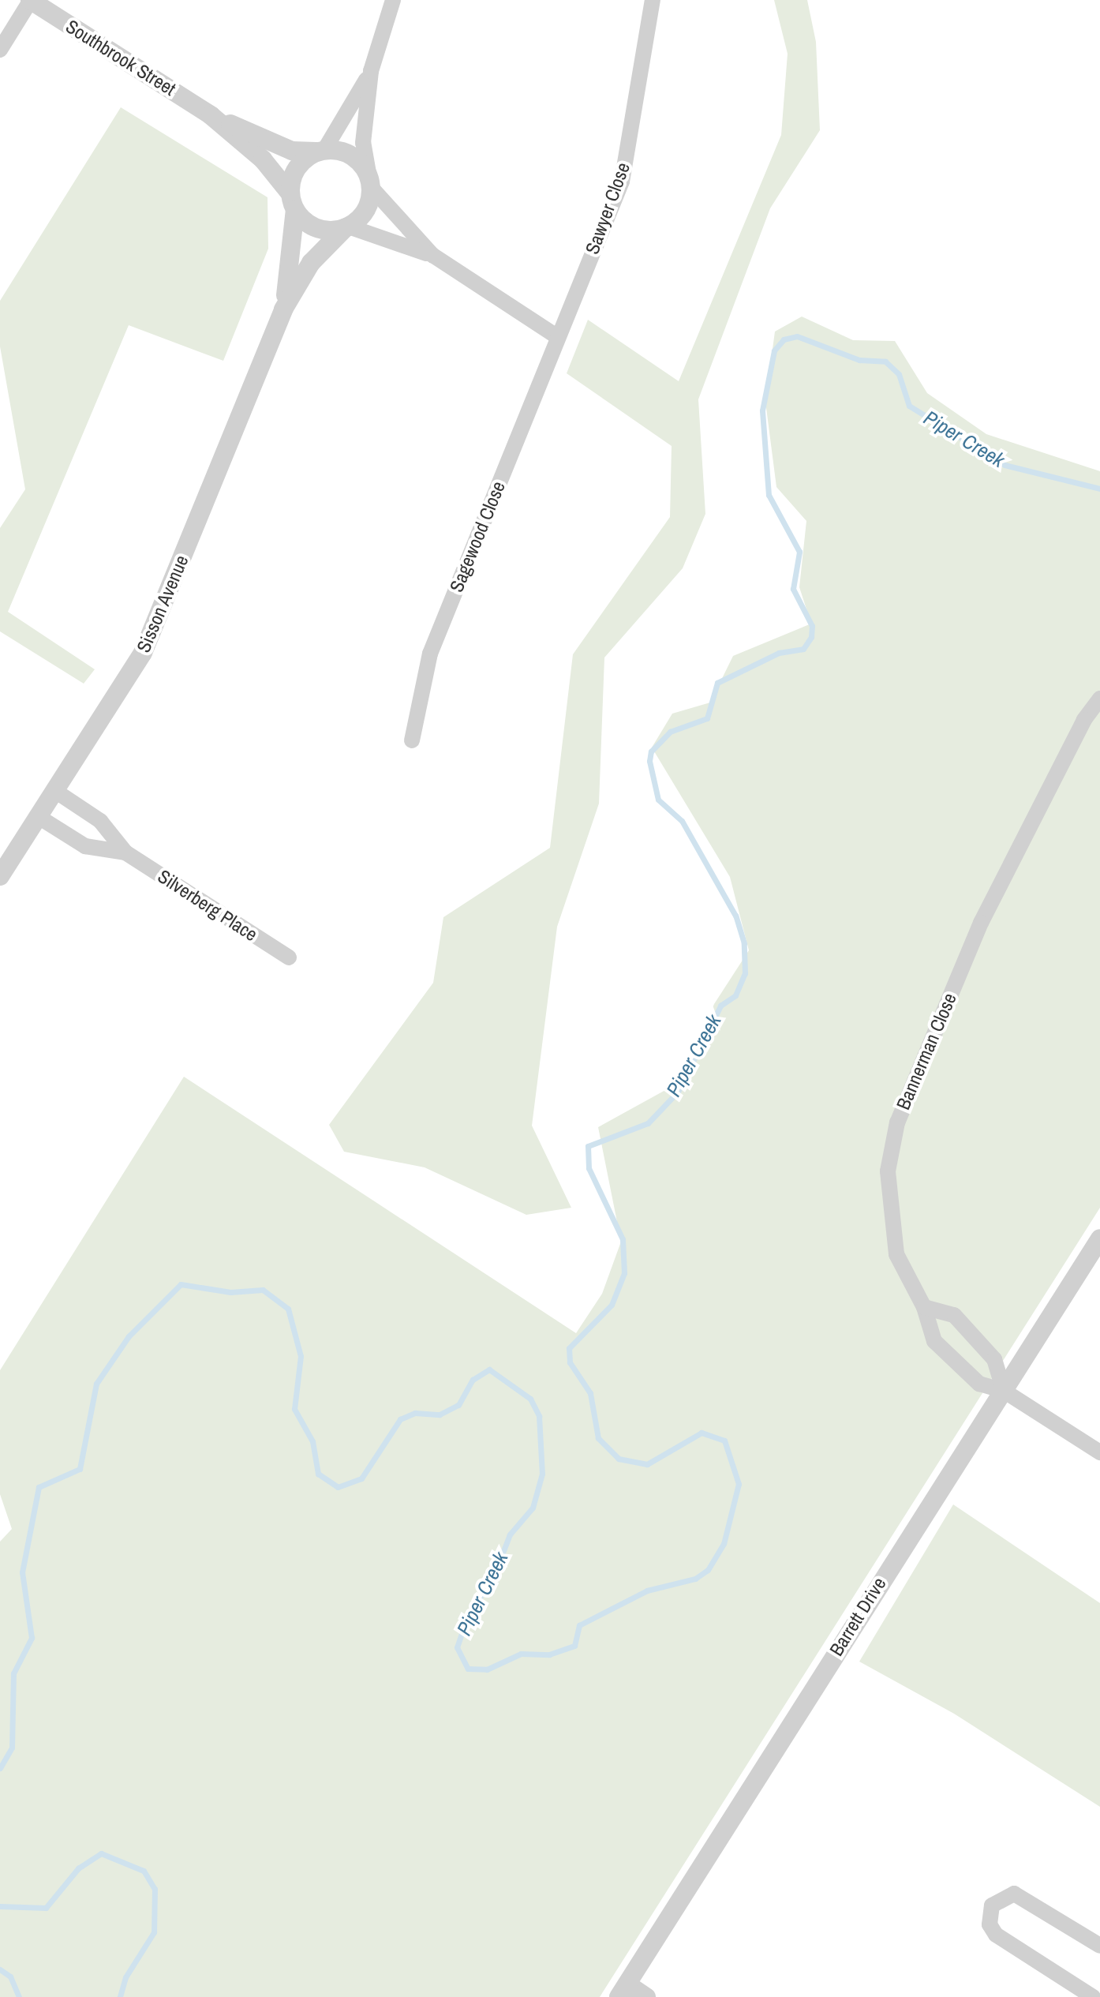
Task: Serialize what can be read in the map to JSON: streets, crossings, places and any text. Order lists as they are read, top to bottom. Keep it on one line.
{"streets":{"street":["Southbrook Street","Sawyer Close","Sagewood Close","Sisson Avenue","Silverberg Place","Bannerman Close","Barrett Drive"]},"crossings":[["Southbrook Street","Sisson Avenue"],["Sawyer Close","Sagewood Close"],["Sisson Avenue","Silverberg Place"],["Bannerman Close","Barrett Drive"]],"water":["Piper Creek"]}
